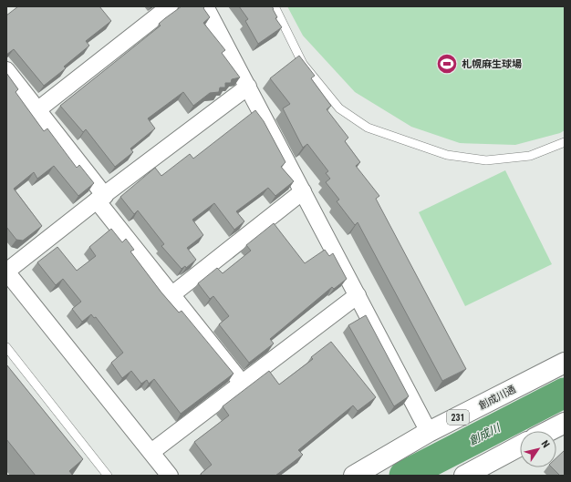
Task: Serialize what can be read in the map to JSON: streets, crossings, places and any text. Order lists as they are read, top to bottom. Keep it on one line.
{"streets":{"highway":["創成川通","231"]},"water":["創成川"],"places":{"sports":["札幌麻生球場"]},"north":"top right"}
